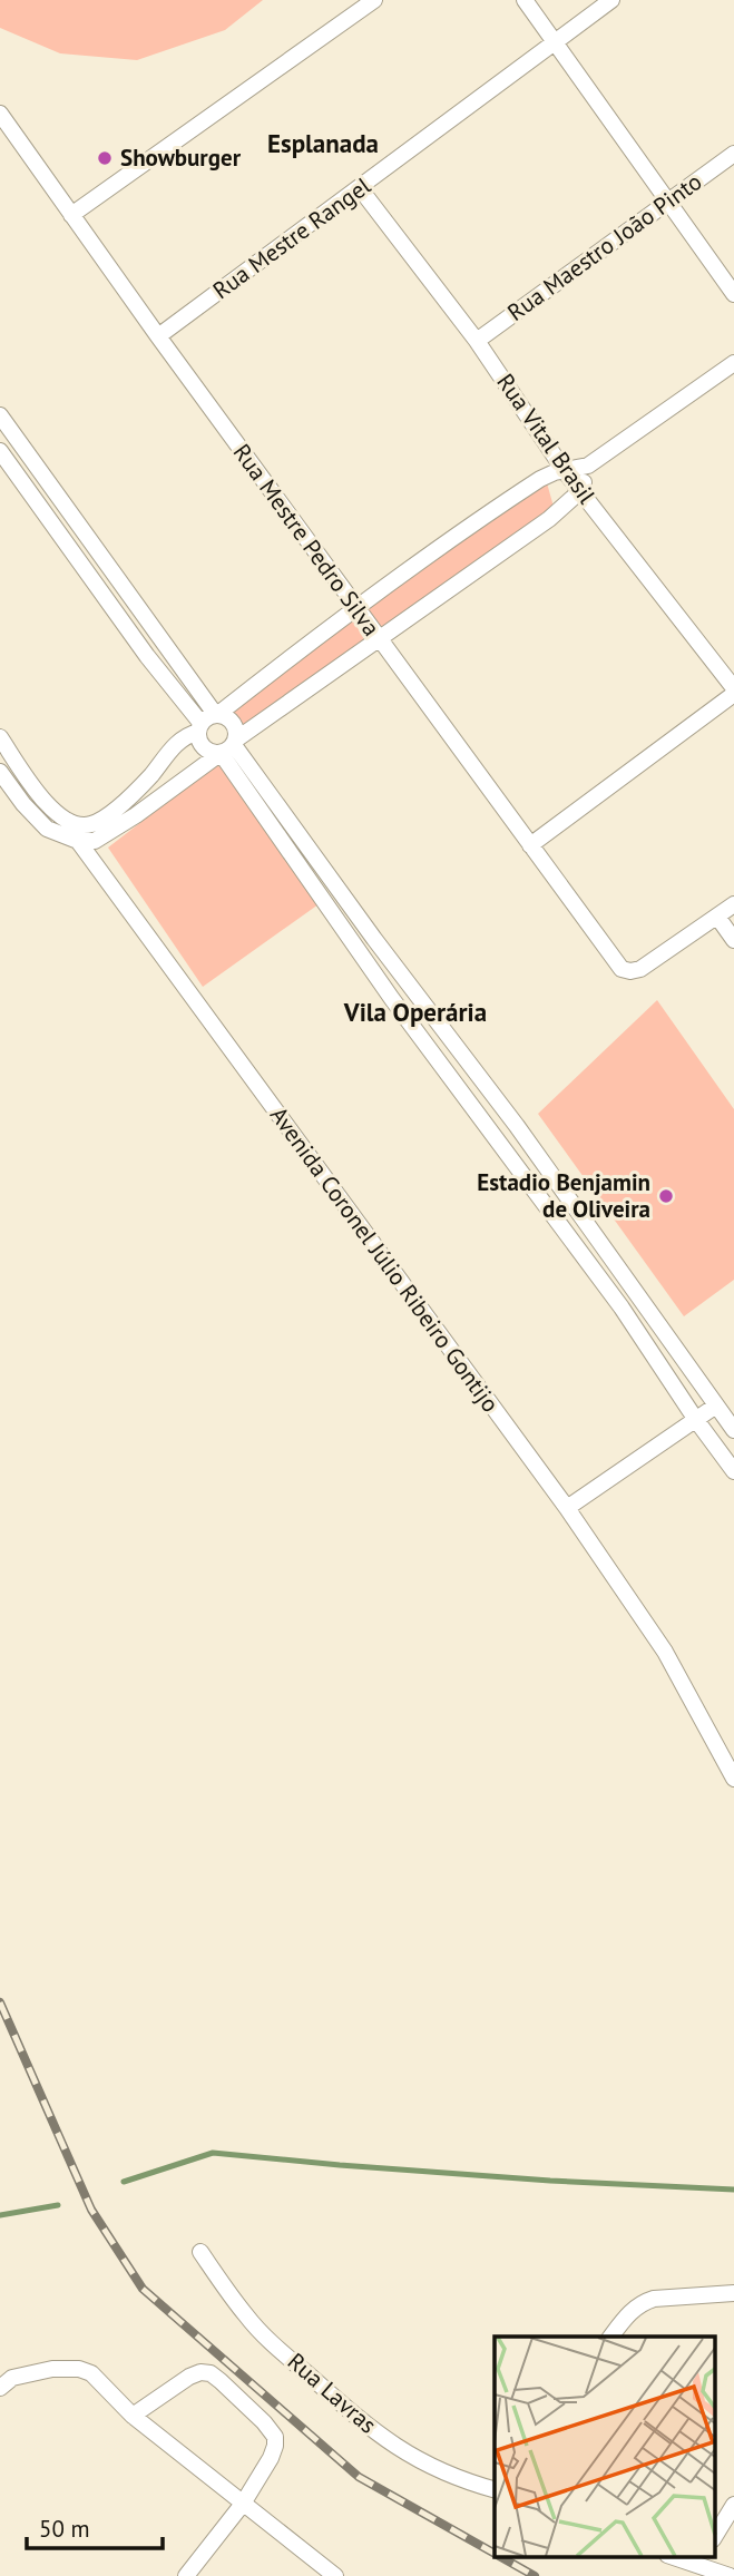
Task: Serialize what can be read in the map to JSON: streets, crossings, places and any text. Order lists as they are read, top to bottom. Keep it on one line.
{"streets":{"street":["Rua Mestre Rangel","Rua Maestro João Pinto","Rua Vital Brasil","Rua Mestre Pedro Silva","Avenida Coronel Júlio Ribeiro Gontijo","Rua Lavras"]},"crossings":[["Rua Mestre Rangel","Rua Vital Brasil"],["Rua Mestre Rangel","Rua Mestre Pedro Silva"],["Rua Maestro João Pinto","Rua Vital Brasil"]],"districts":["Esplanada","Vila Operária"],"places":["Showburger","Estadio Benjamin de Oliveira"],"scale_bar":"50 m"}
